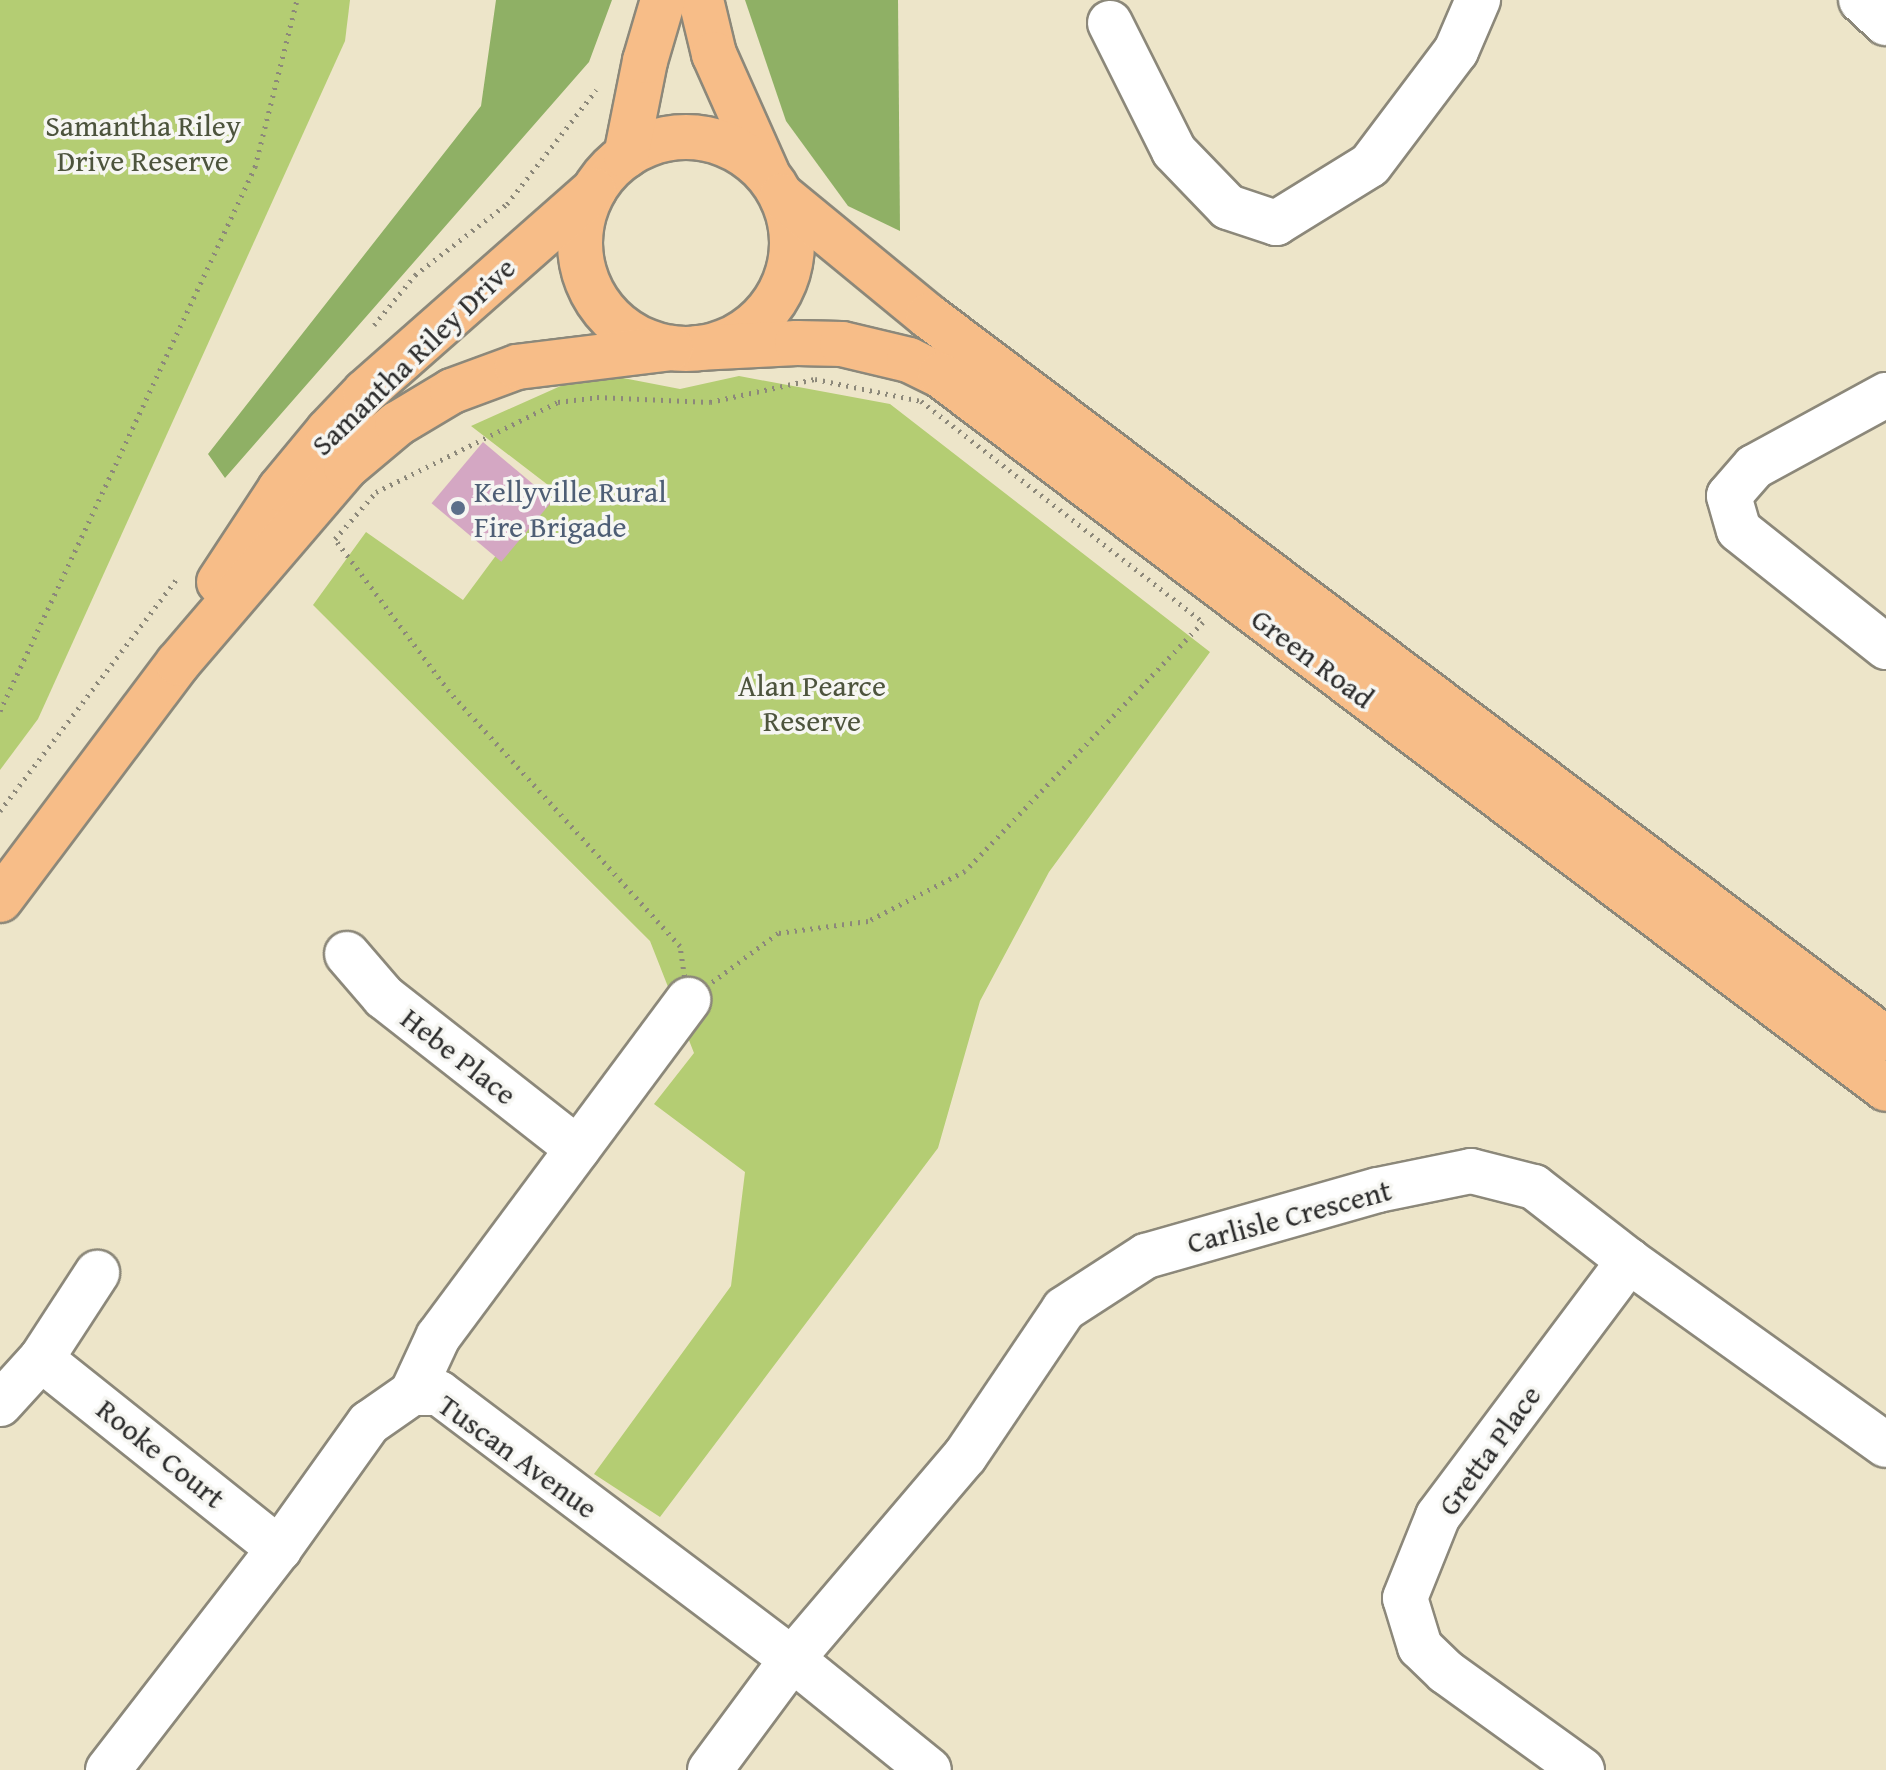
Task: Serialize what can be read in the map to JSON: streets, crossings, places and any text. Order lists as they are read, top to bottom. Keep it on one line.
{"streets":{"main road":["Samantha Riley Drive","Green Road"],"street":["Hebe Place","Carlisle Crescent","Gretta Place","Rooke Court","Tuscan Avenue"]},"crossings":[["Samantha Riley Drive","Green Road"],["Carlisle Crescent","Gretta Place"],["Carlisle Crescent","Tuscan Avenue"],["Rooke Court","Tuscan Avenue"]],"parks":["Samantha Riley Drive Reserve","Alan Pearce Reserve"],"places":["Kellyville Rural Fire Brigade"]}
